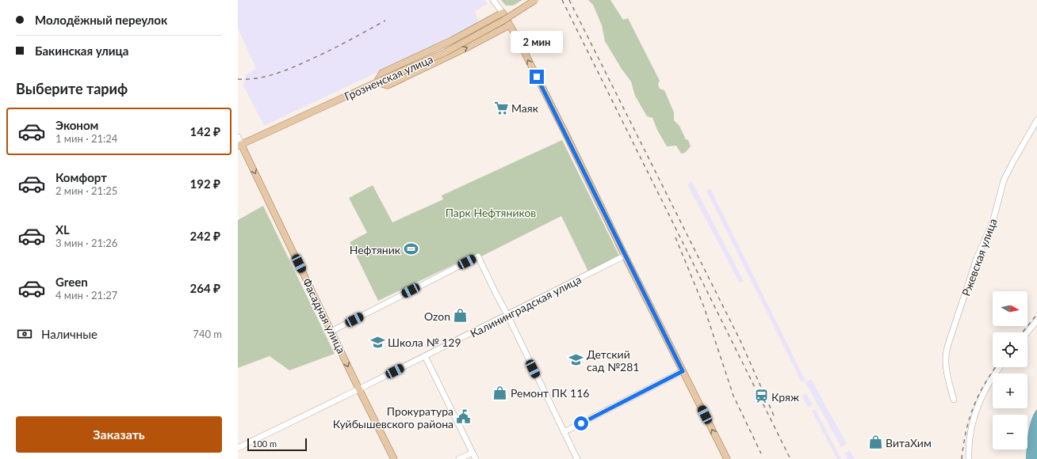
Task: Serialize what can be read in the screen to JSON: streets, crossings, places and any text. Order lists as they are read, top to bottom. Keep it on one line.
{"streets":{"main road":["Грозненская улица","Фасадная улица"],"street":["Ржевская улица","Калининградская улица"]},"crossings":[["Грозненская улица","Фасадная улица"],["Калининградская улица","Фасадная улица"]],"one_way":["Фасадная улица"],"parks":["Парк Нефтяников"],"places":{"supermarket":["Маяк"],"sports":["Нефтяник"],"shop":["Ozon","Ремонт ПК 116","ВитаХим"],"school or university":["Школа № 129","Детский сад №281"],"station":["Кряж"],"public building":["Прокуратура Куйбышевского района"]},"scale_bar":"100 m","north":"right","page":{"banner":["Молодёжный переулок","Бакинская улица"],"bubble":"2 мин","heading":"Выберите тариф","list":[{"name":"Эконом","note":"1 мин · 21:24","value":"142 ₽"},{"name":"Комфорт","note":"2 мин · 21:25","value":"192 ₽"},{"name":"XL","note":"3 мин · 21:26","value":"242 ₽"},{"name":"Green","note":"4 мин · 21:27","value":"264 ₽"}],"map_buttons":["+","−"],"pay":["Наличные","740 m"],"buttons":"Заказать","scale":"100 m"}}
